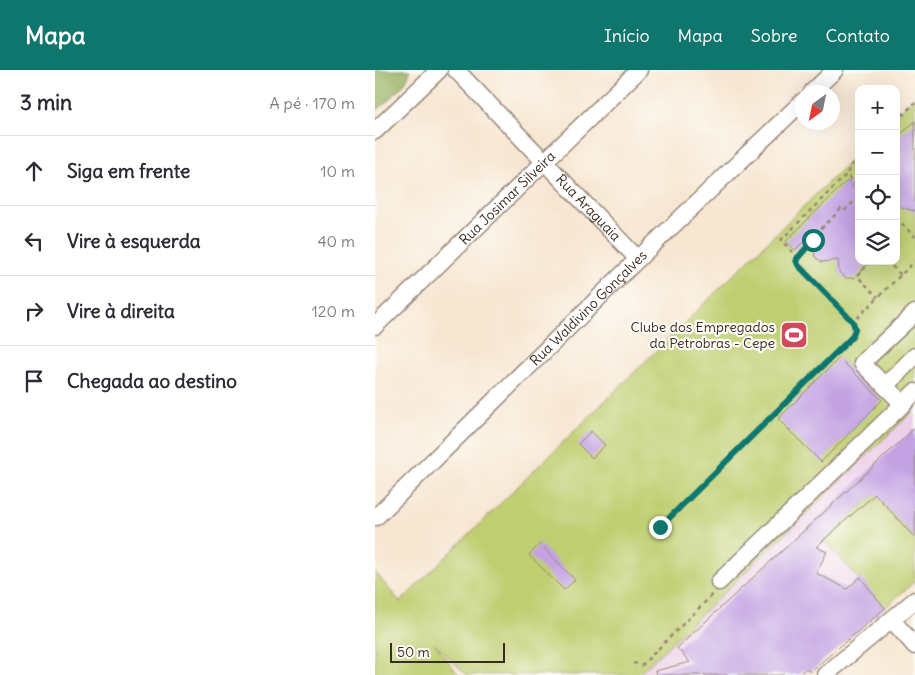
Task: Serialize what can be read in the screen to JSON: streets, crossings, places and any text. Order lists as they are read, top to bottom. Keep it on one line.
{"streets":{"street":["Rua Josimar Silveira","Rua Araguaia","Rua Waldivino Gonçalves"]},"crossings":[["Rua Josimar Silveira","Rua Araguaia"],["Rua Araguaia","Rua Waldivino Gonçalves"]],"places":{"sports":["Clube dos Empregados da Petrobras - Cepe"]},"scale_bar":"50 m","north":"bottom left","page":{"header":"Mapa","nav":["Início","Mapa","Sobre","Contato"],"heading":["3 min","A pé · 170 m"],"map_buttons":["+","−"],"list":[["Siga em frente","10 m"],["Vire à esquerda","40 m"],["Vire à direita","120 m"],"Chegada ao destino"],"scale":"50 m"}}
